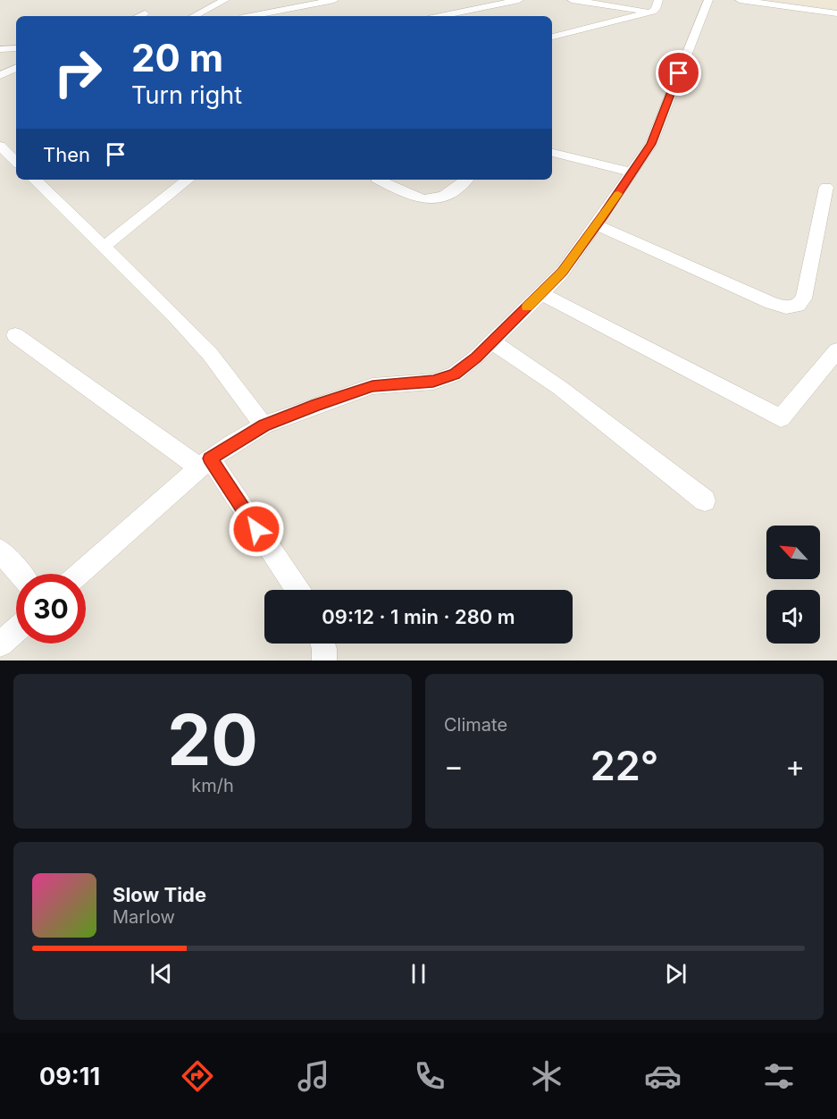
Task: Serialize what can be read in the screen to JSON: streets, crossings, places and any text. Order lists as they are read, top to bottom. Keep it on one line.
{"north":"top left","page":{"turn":["20 m","Turn right"],"then":"Then","limit":"30","trip":"09:12 · 1 min · 280 m","tile":[["20","km/h"],"Climate"],"heat":["−","22°","+"],"song":["Slow Tide","Marlow"],"tabs":"09:11"}}
